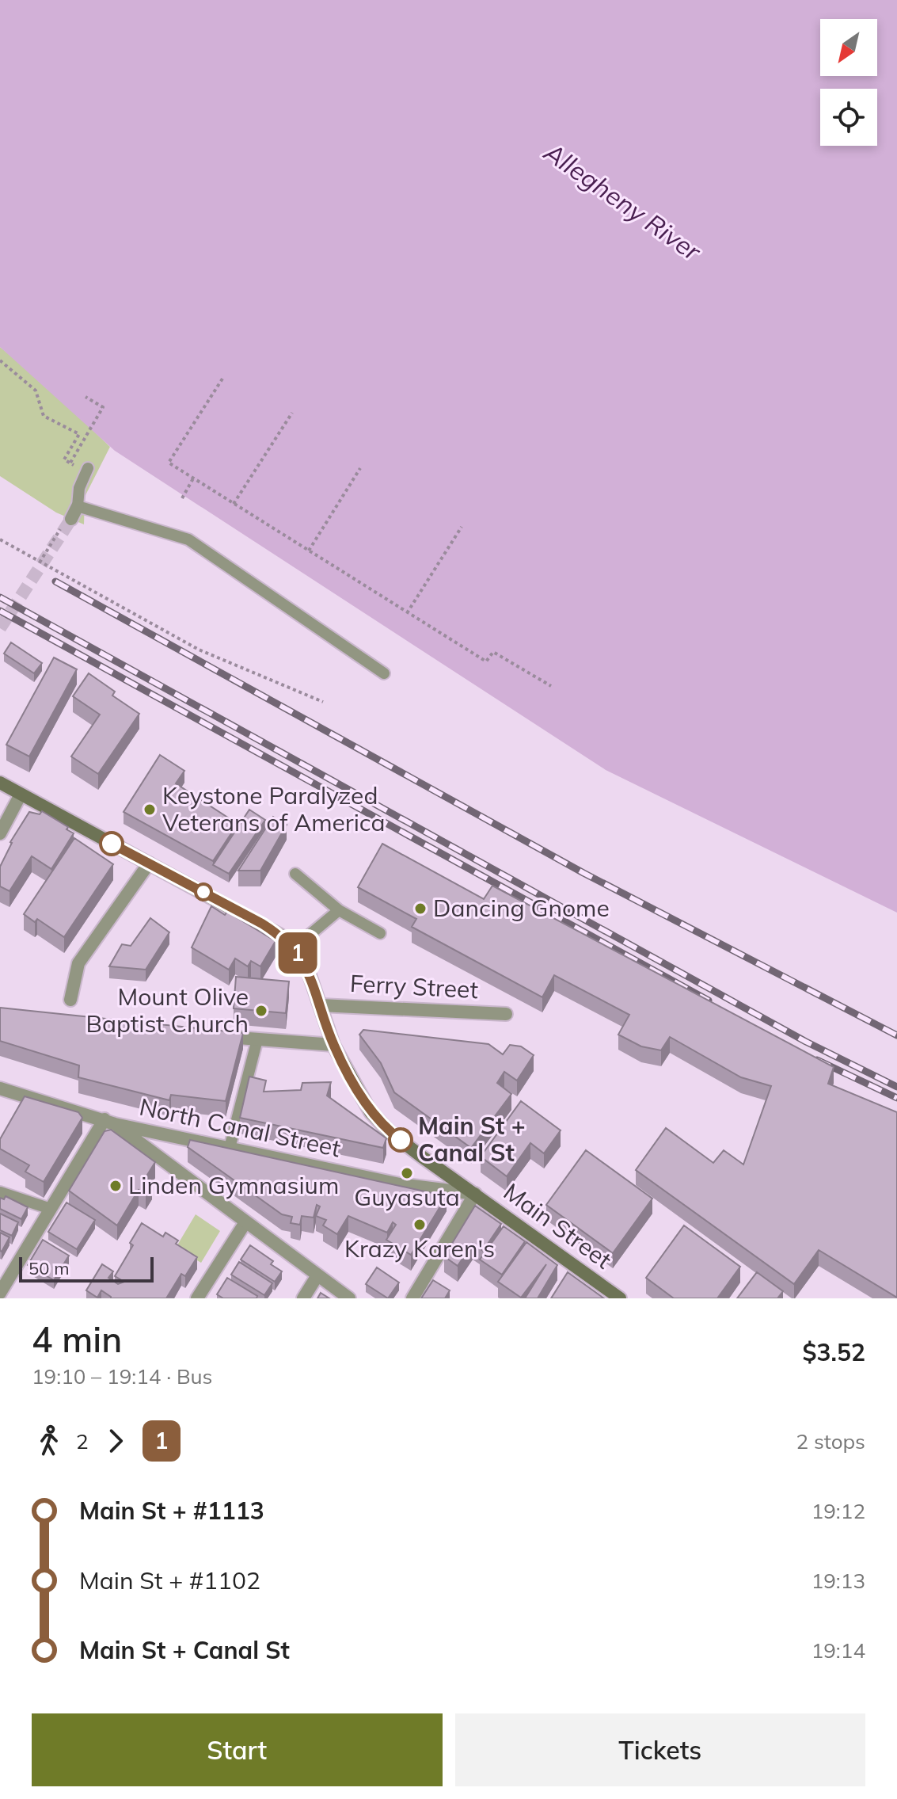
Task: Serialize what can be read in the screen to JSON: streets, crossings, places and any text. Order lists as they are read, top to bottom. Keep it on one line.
{"streets":{"main road":["Main Street"],"street":["Ferry Street","North Canal Street"]},"crossings":[["Ferry Street","Main Street"],["North Canal Street","Main Street"]],"water":["Allegheny River"],"places":["Keystone Paralyzed Veterans of America","Dancing Gnome","Mount Olive Baptist Church","Main St + Canal St","Guyasuta","Linden Gymnasium","Krazy Karen's"],"lines":["bus line 1"],"scale_bar":"50 m","north":"bottom left","page":{"on_map":"1","scale":"50 m","heading":["4 min","19:10 – 19:14 · Bus","$3.52"],"legs":["2","1","2 stops"],"list":[{"name":"Main St + #1113","value":"19:12"},{"name":"Main St + #1102","value":"19:13"},{"name":"Main St + Canal St","value":"19:14"}],"buttons":["Start","Tickets"]}}
